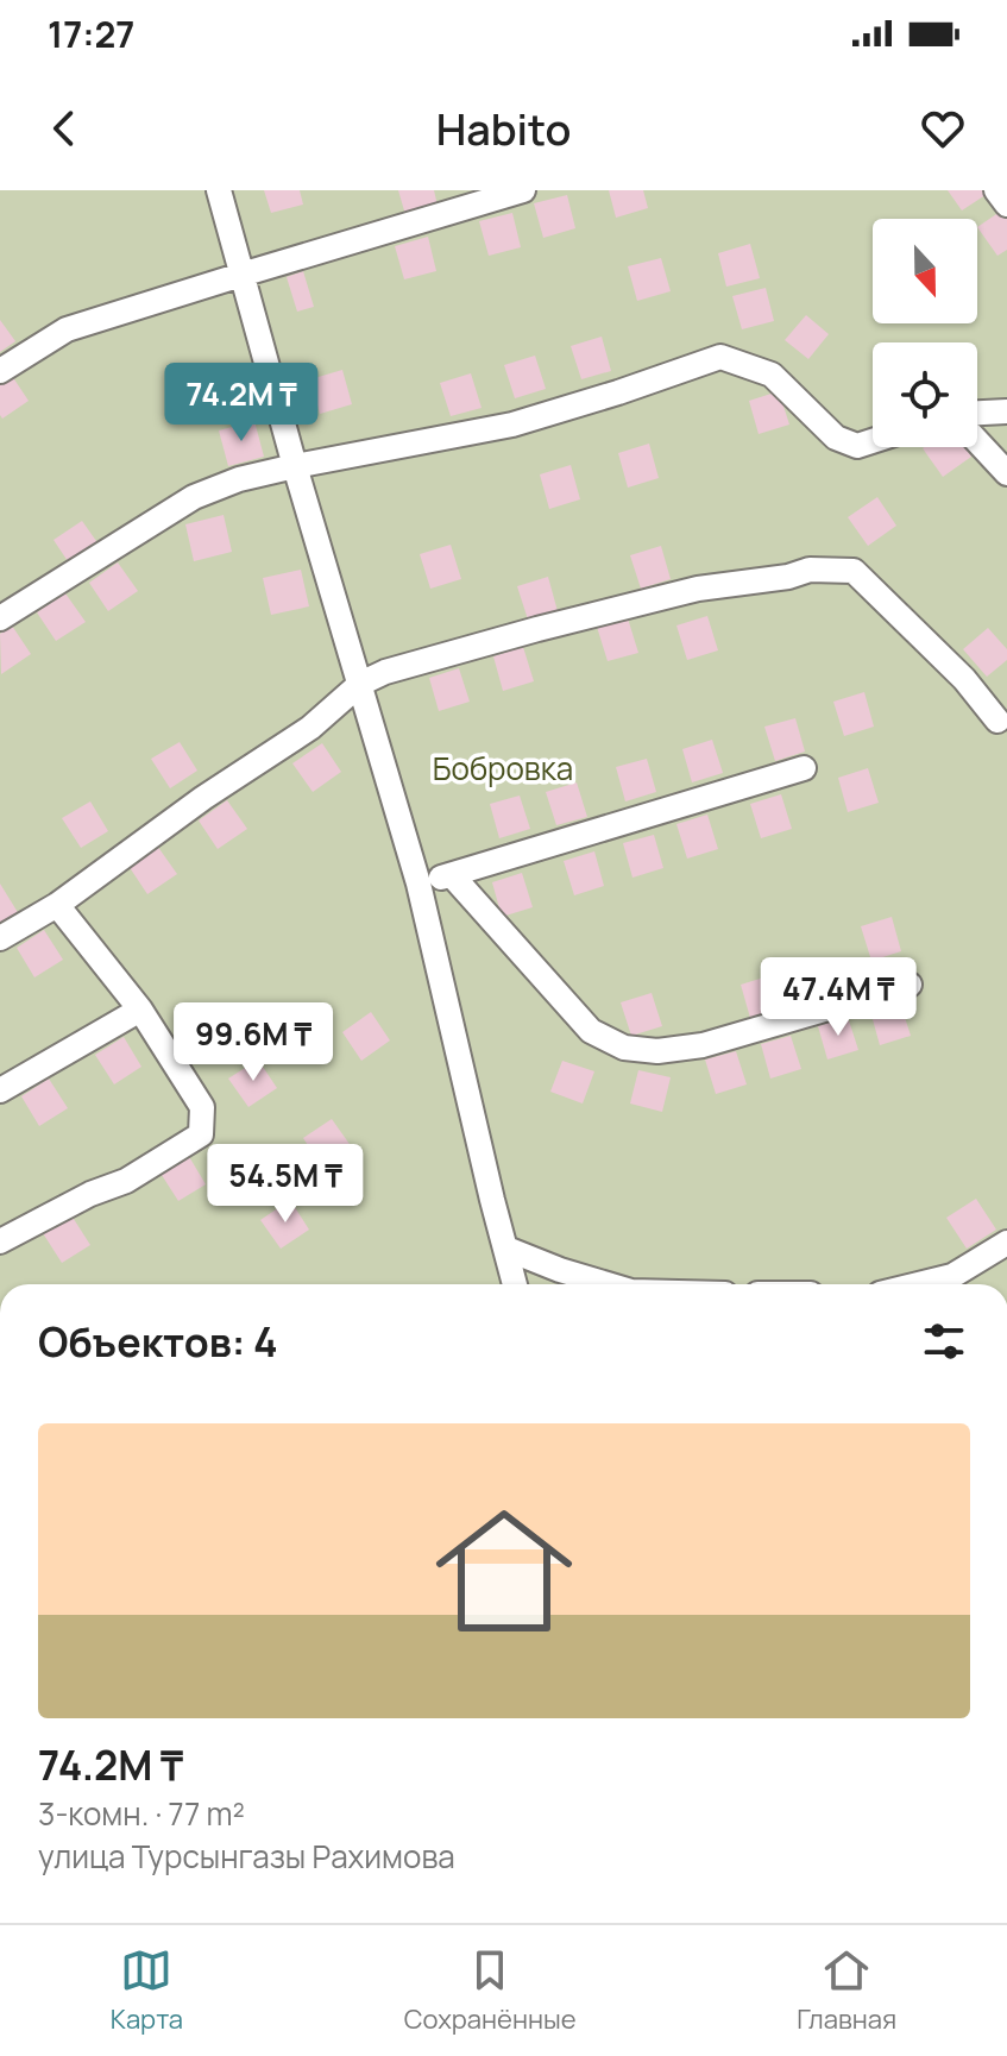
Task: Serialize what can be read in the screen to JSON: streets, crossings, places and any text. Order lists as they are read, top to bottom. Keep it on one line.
{"parks":["Бобровка"],"north":"bottom","page":{"status":"17:27","header":"Habito","price":["74.2M ₸","47.4M ₸","99.6M ₸","54.5M ₸"],"heading":"Объектов: 4","list":[{"name":"74.2M ₸","note":"3-комн. · 77 m² · улица Турсынгазы Рахимова"}],"tabs":["Карта","Сохранённые","Главная"]}}
